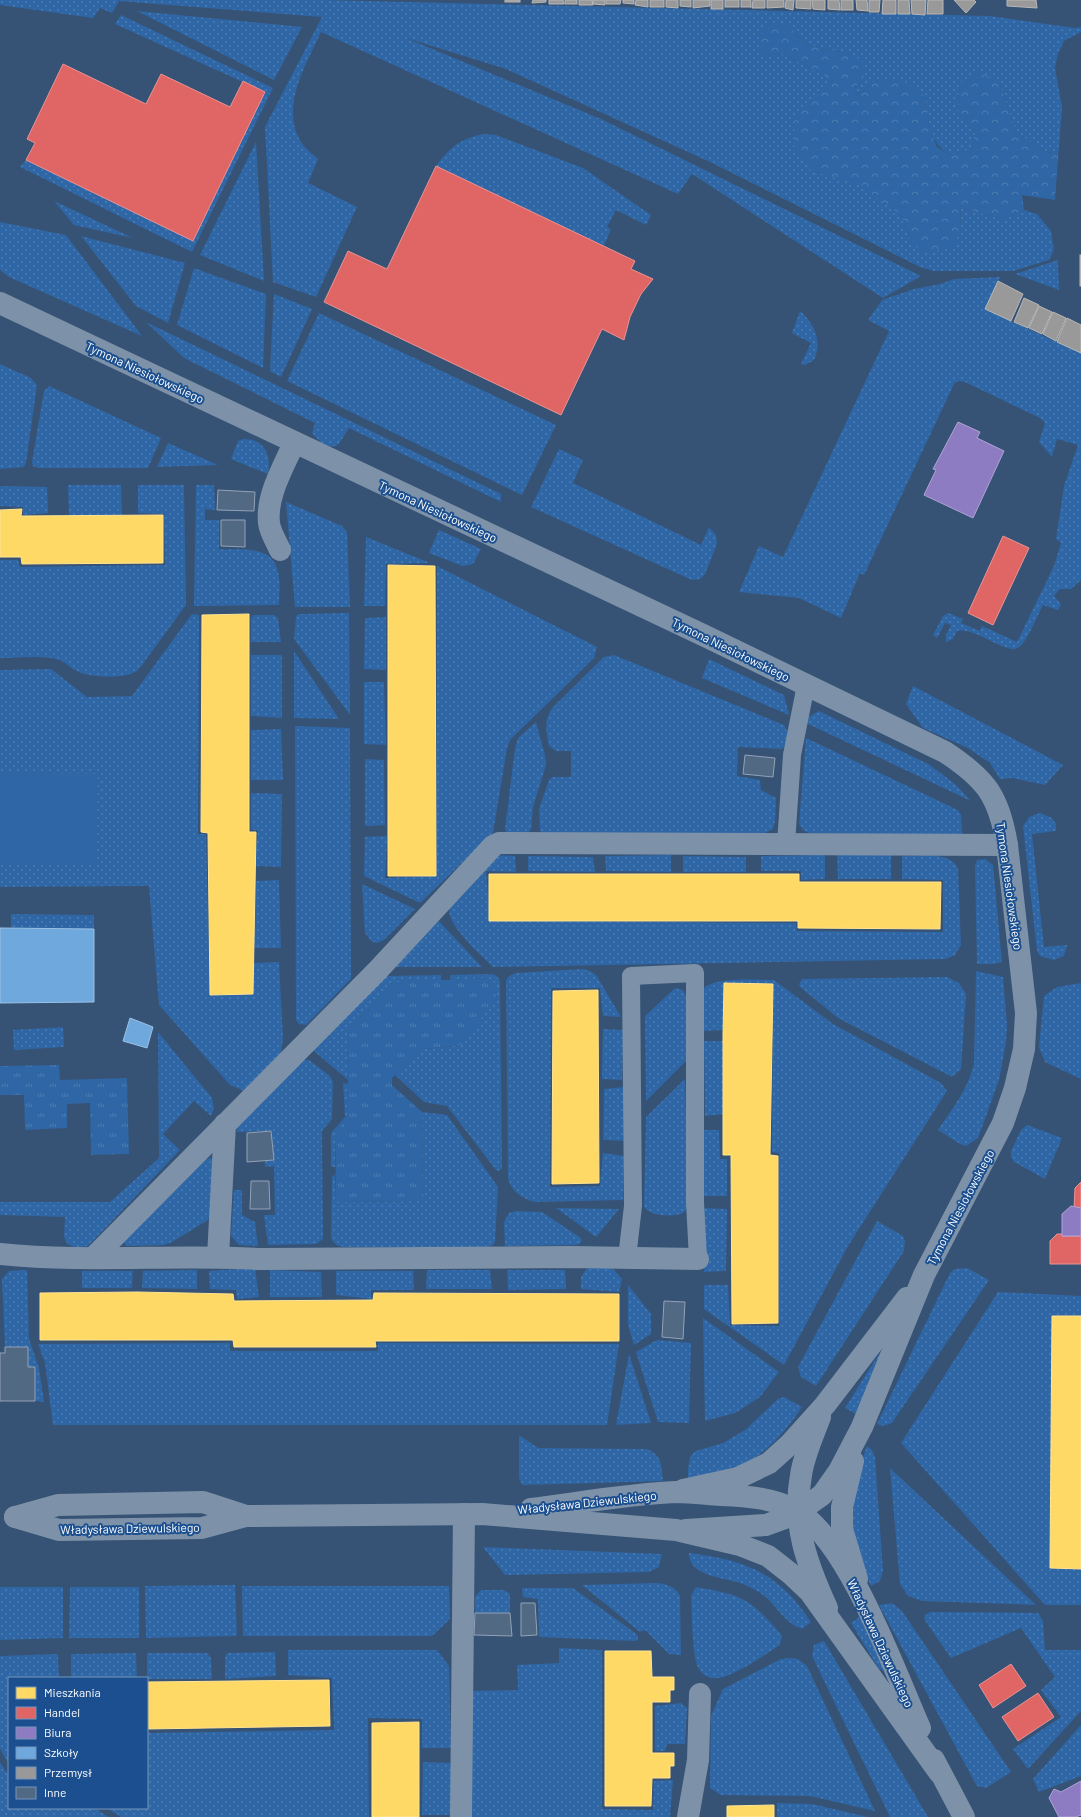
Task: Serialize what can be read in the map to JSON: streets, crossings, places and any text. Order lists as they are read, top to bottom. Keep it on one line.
{"streets":{"street":["Tymona Niesiołowskiego","Władysława Dziewulskiego"]},"crossings":[["Tymona Niesiołowskiego","Władysława Dziewulskiego"]],"legend":["Mieszkania","Handel","Biura","Szkoły","Przemysł","Inne"]}
